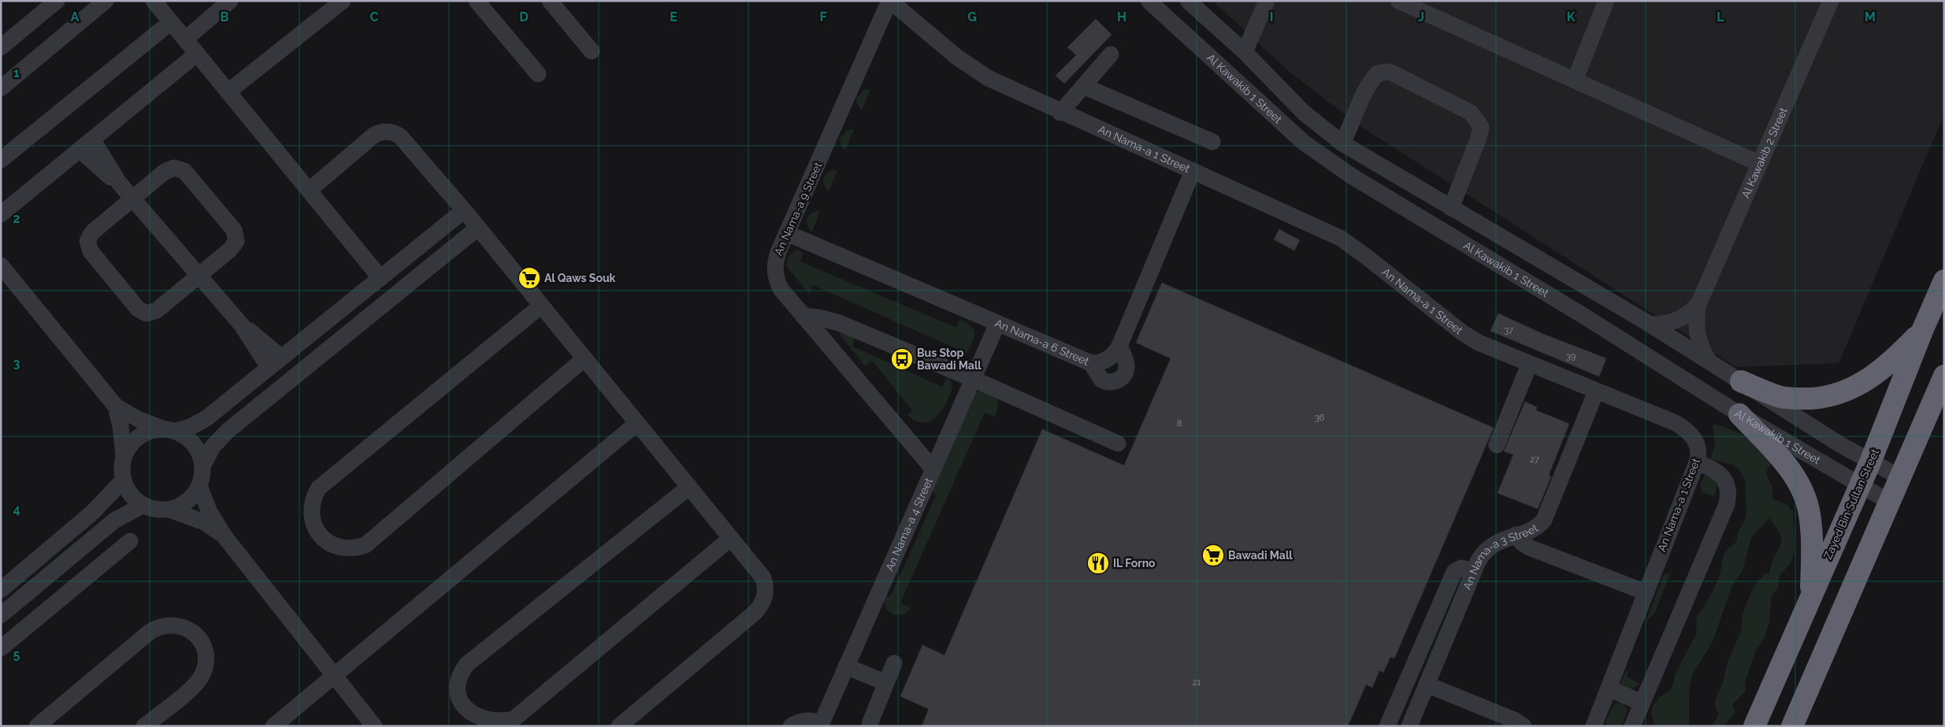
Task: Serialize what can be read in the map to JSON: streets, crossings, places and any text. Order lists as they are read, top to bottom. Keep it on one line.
{"streets":{"highway":["Zayed Bin Sultan Street"],"street":["Al Kawakib 1 Street","An Nama-a 1 Street","Al Kawakib 2 Street","An Nama-a 9 Street","An Nama-a 6 Street","An Nama-a 4 Street","An Nama-a 3 Street"]},"crossings":[["Al Kawakib 1 Street","Al Kawakib 2 Street"],["Al Kawakib 1 Street","Zayed Bin Sultan Street"],["An Nama-a 1 Street","An Nama-a 9 Street"],["An Nama-a 1 Street","An Nama-a 6 Street"],["An Nama-a 1 Street","An Nama-a 3 Street"],["An Nama-a 9 Street","An Nama-a 6 Street"],["An Nama-a 9 Street","An Nama-a 4 Street"],["An Nama-a 6 Street","An Nama-a 4 Street"]],"places":{"supermarket":["Al Qaws Souk","Bawadi Mall"],"bus stop":["Bus Stop Bawadi Mall"],"restaurant":["IL Forno"]},"house_numbers":["37","39","36","8","27","21"],"grid":{"columns":["A","B","C","D","E","F","G","H","I","J","K","L","M"],"rows":["1","2","3","4","5"]}}
